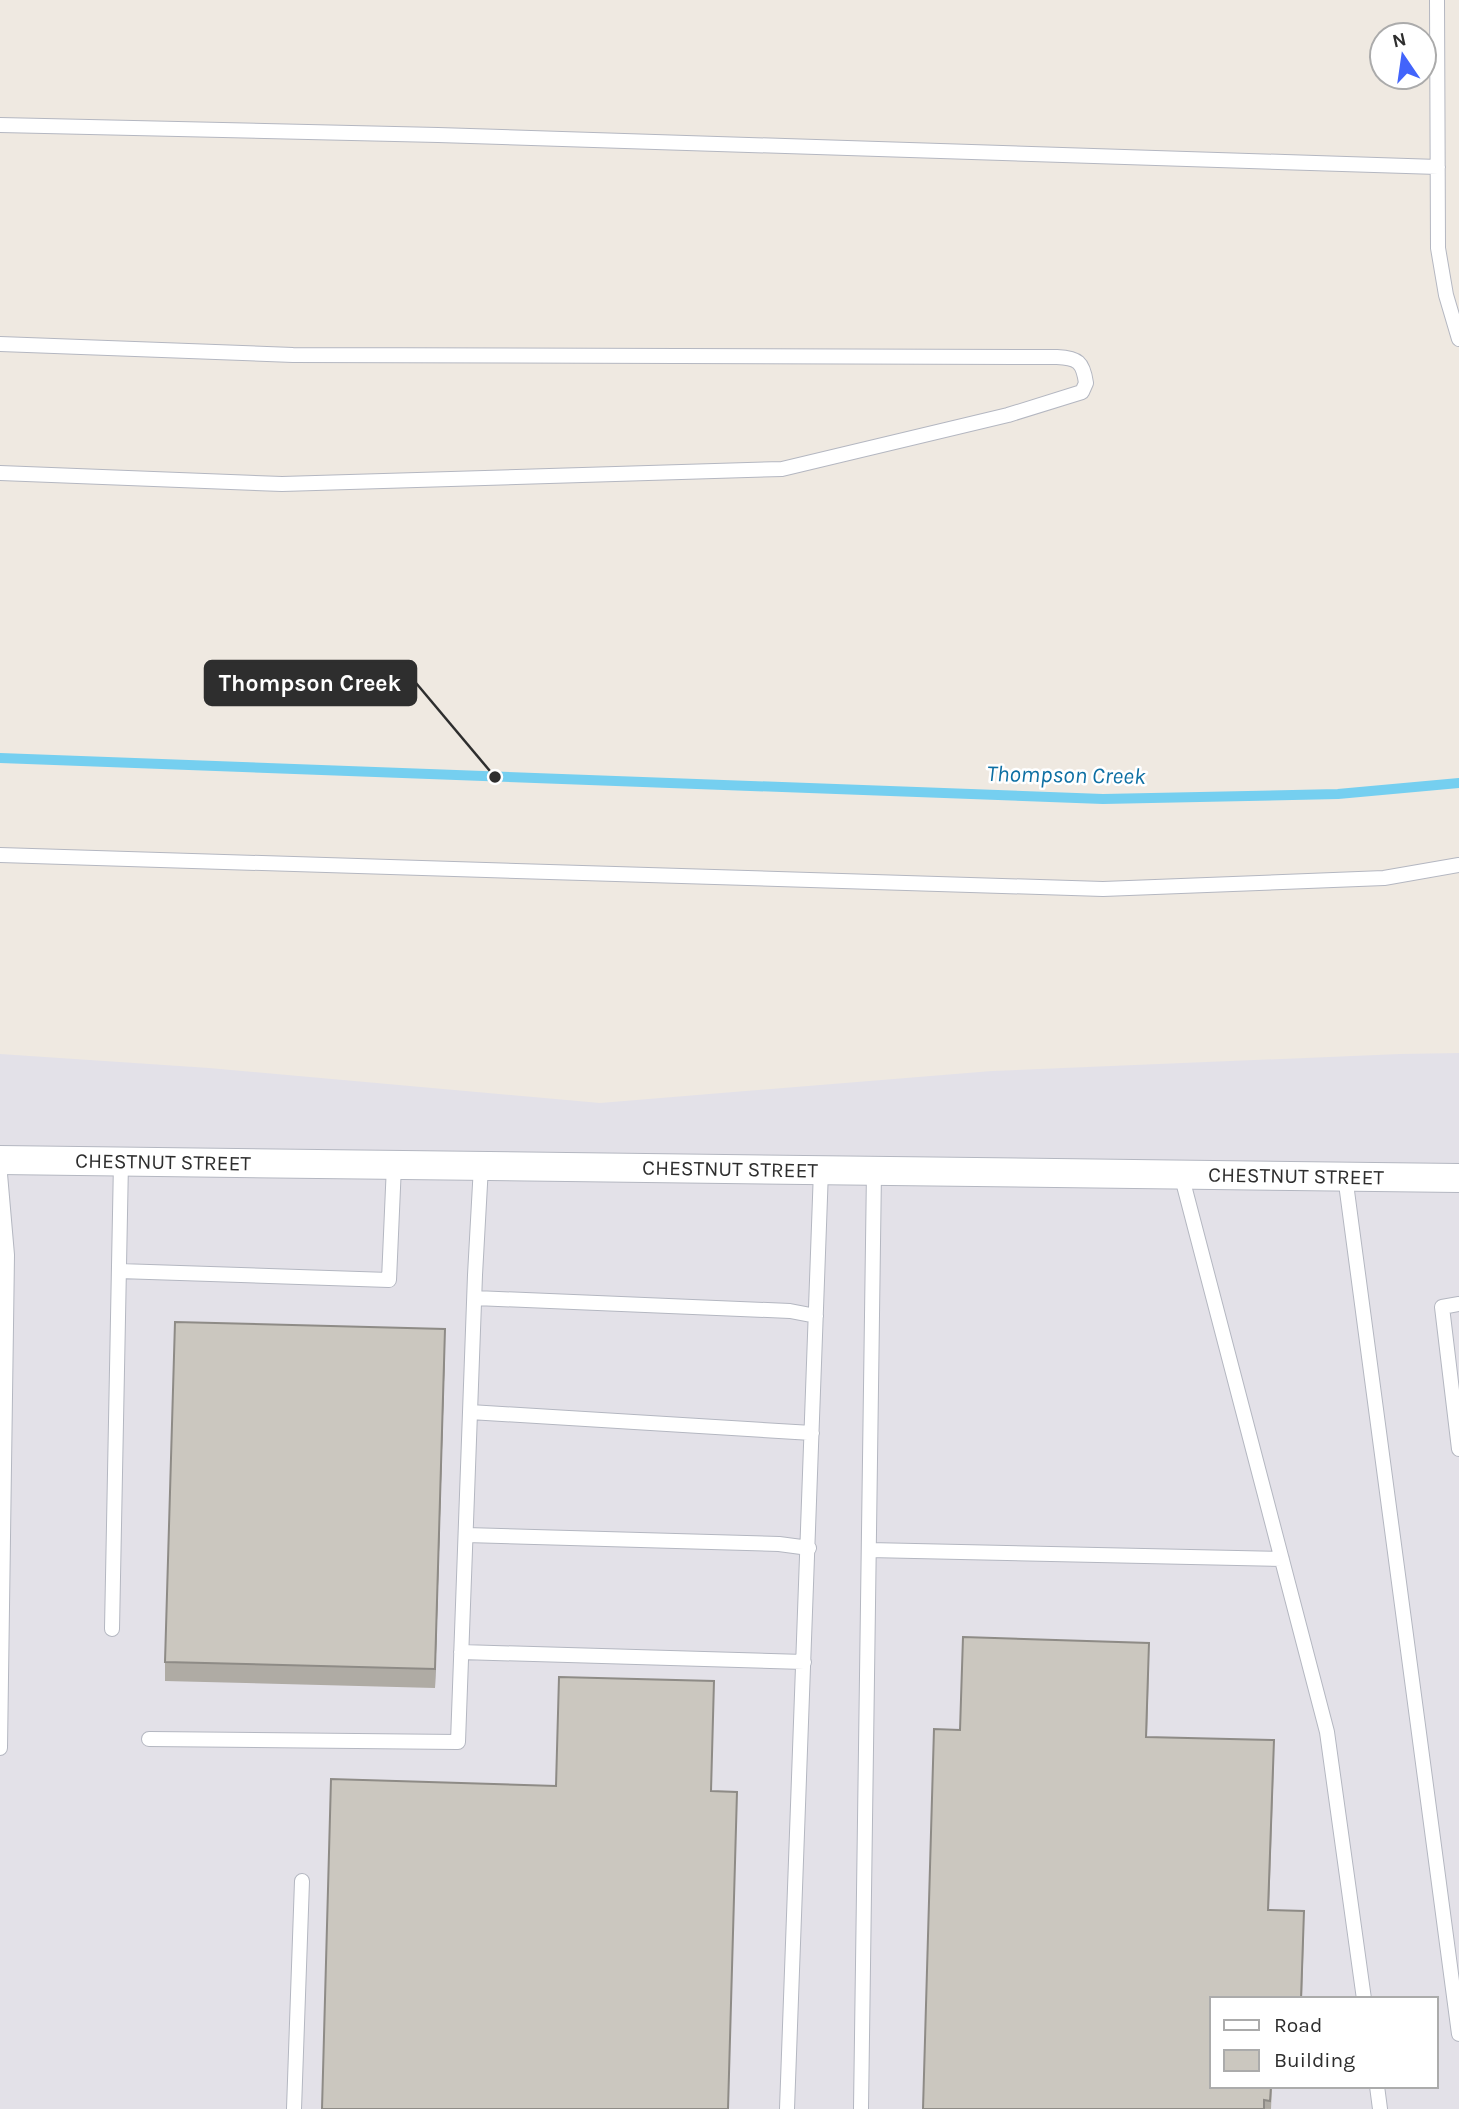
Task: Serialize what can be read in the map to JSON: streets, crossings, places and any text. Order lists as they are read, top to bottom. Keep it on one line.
{"streets":{"street":["CHESTNUT STREET"]},"water":["Thompson Creek"],"places":["Thompson Creek"],"legend":["Road","Building"],"north":"top"}
